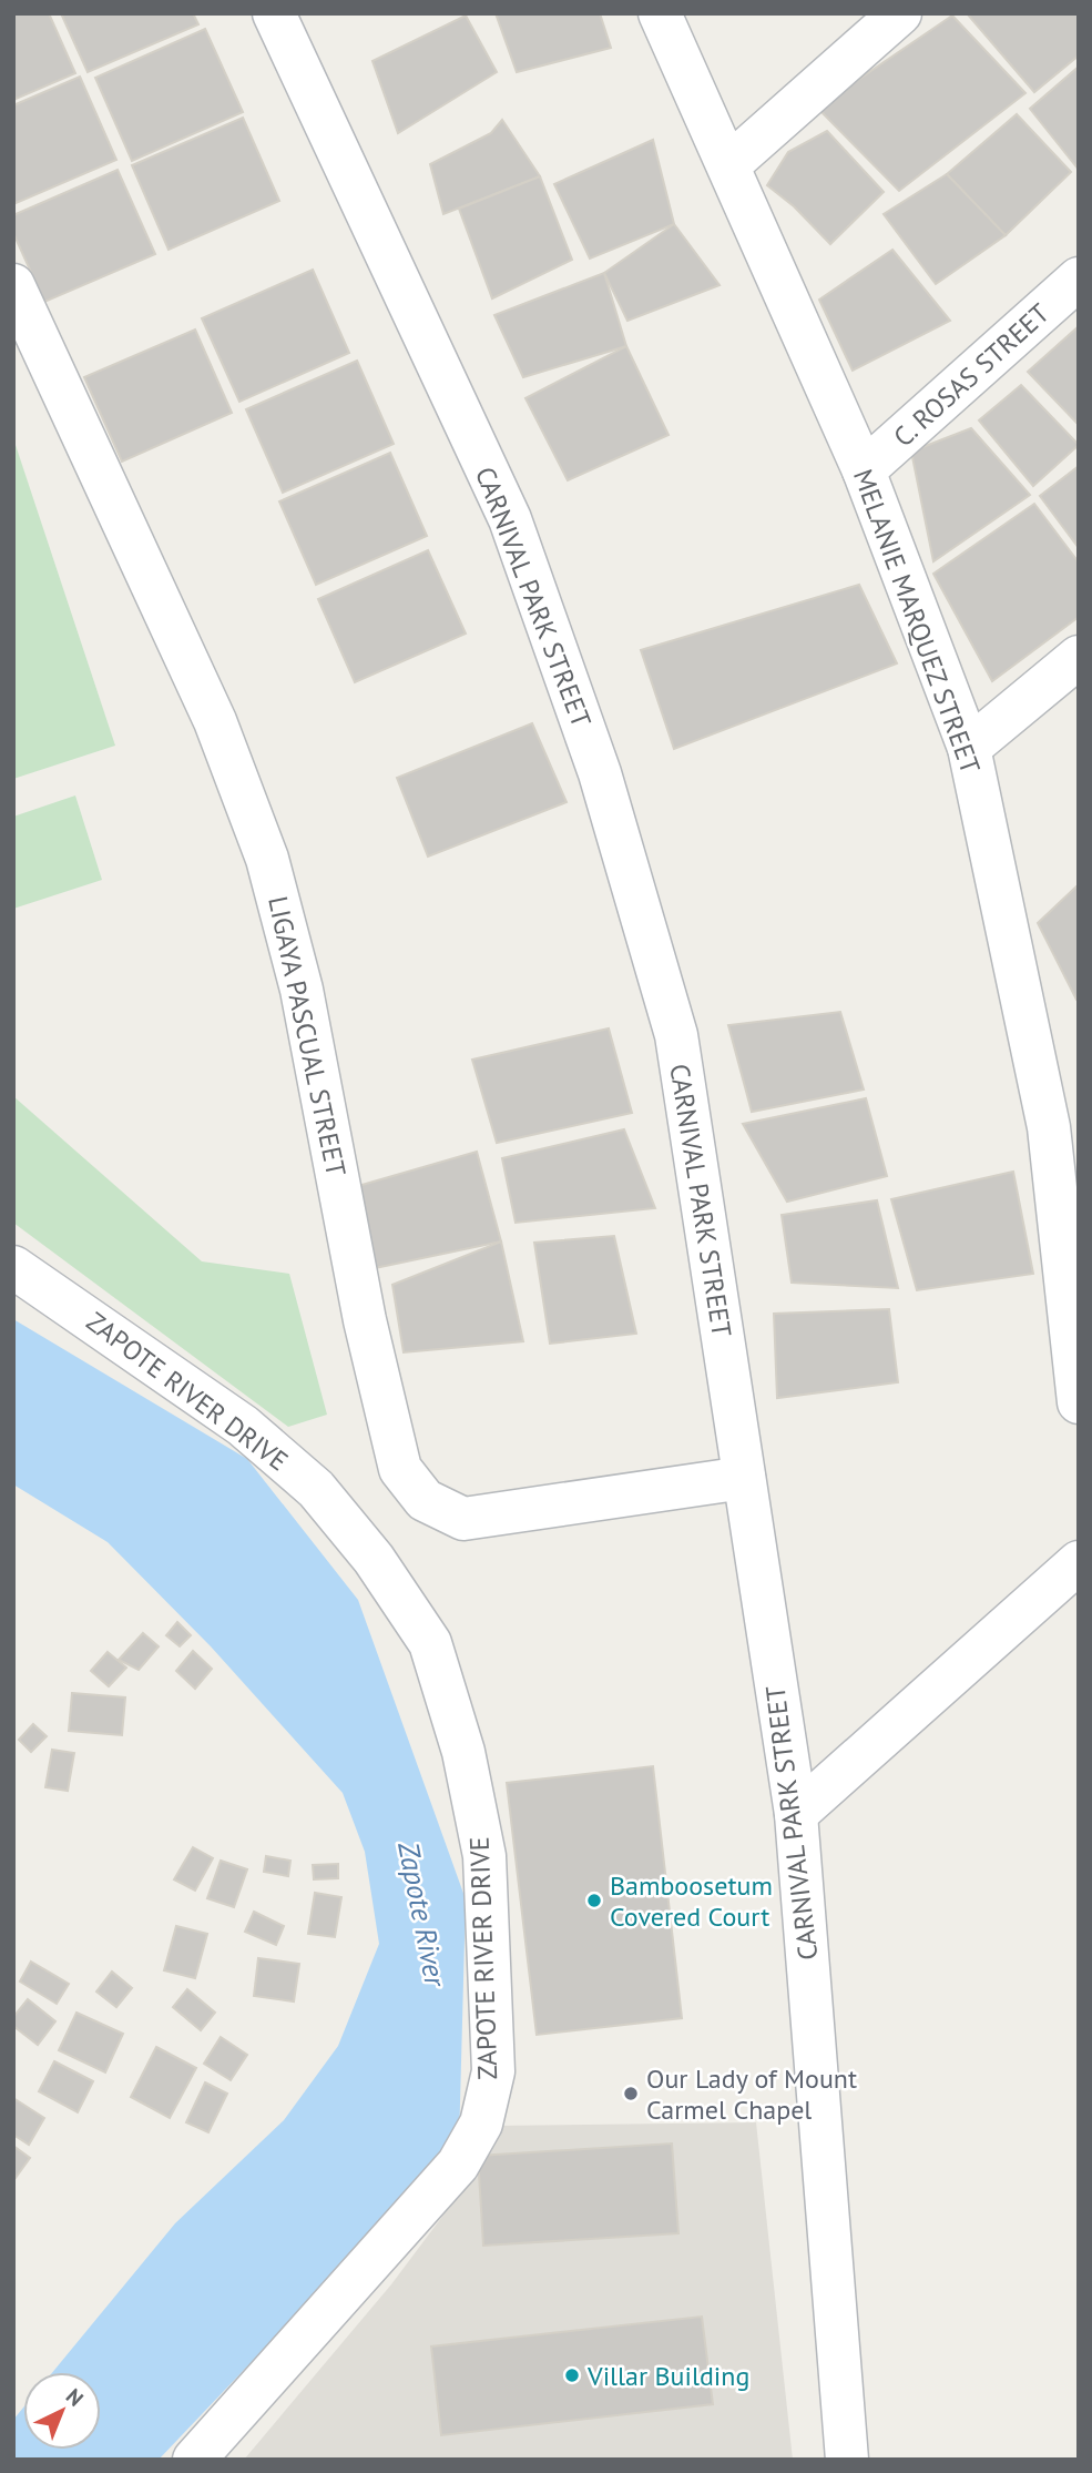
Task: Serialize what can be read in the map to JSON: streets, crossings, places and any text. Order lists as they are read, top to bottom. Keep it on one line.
{"streets":{"street":["C. ROSAS STREET","CARNIVAL PARK STREET","MELANIE MARQUEZ STREET","LIGAYA PASCUAL STREET","ZAPOTE RIVER DRIVE"]},"crossings":[["C. ROSAS STREET","MELANIE MARQUEZ STREET"],["CARNIVAL PARK STREET","LIGAYA PASCUAL STREET"]],"water":["Zapote River"],"places":["Bamboosetum Covered Court","Our Lady of Mount Carmel Chapel","Villar Building"],"north":"top right"}
